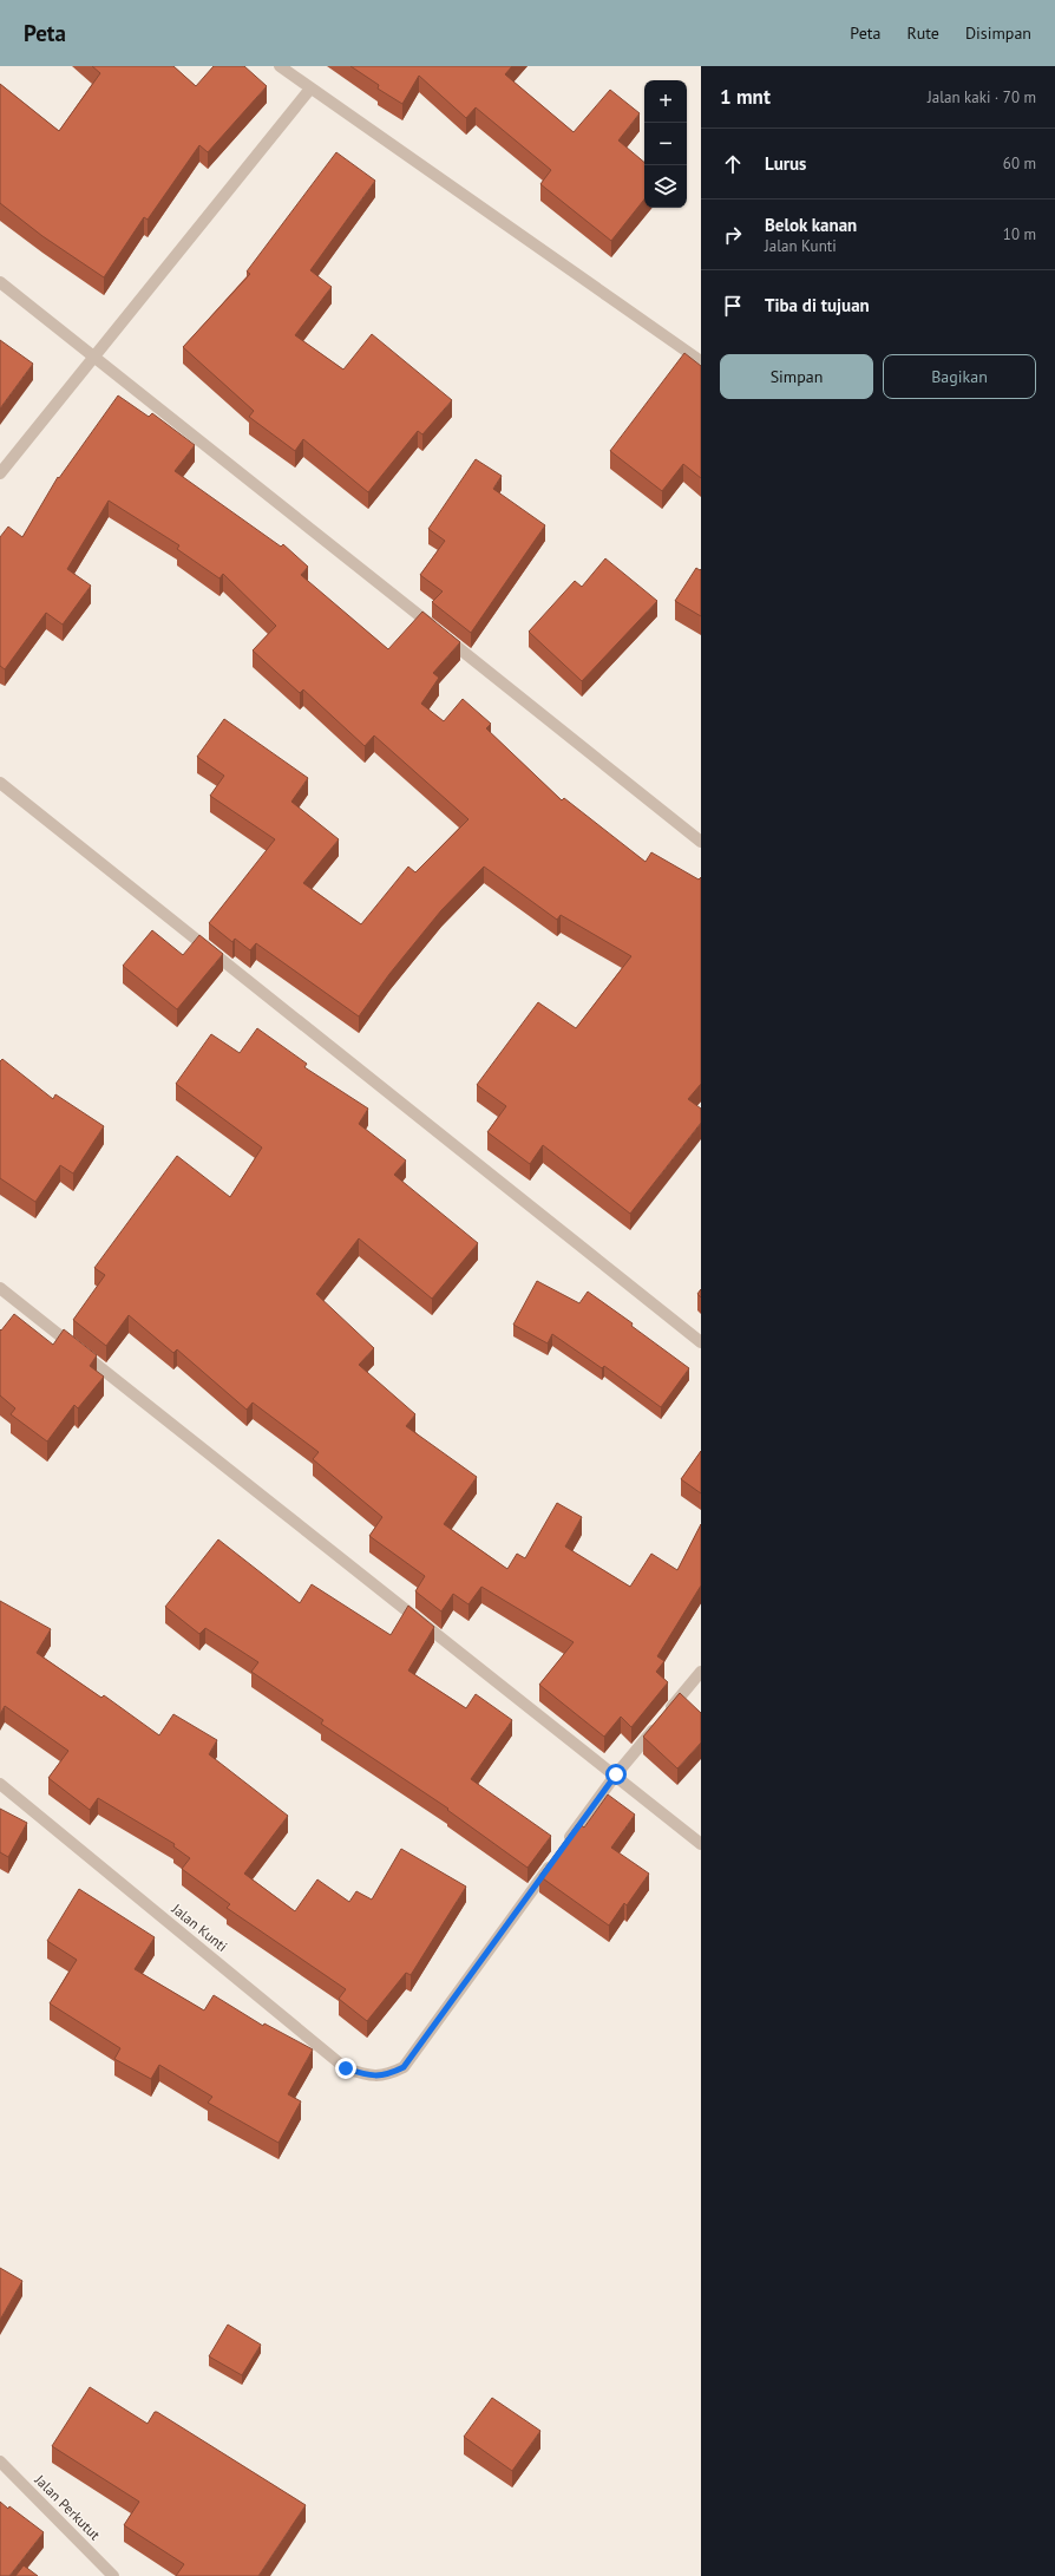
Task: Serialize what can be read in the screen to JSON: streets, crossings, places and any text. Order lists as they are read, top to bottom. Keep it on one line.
{"streets":{"street":["Jalan Kunti","Jalan Perkutut"]},"page":{"header":"Peta","nav":["Peta","Rute","Disimpan"],"heading":["1 mnt","Jalan kaki · 70 m"],"map_buttons":["+","−"],"list":[["Lurus","60 m"],["Belok kanan","Jalan Kunti","10 m"],"Tiba di tujuan"],"buttons":["Simpan","Bagikan"]}}
